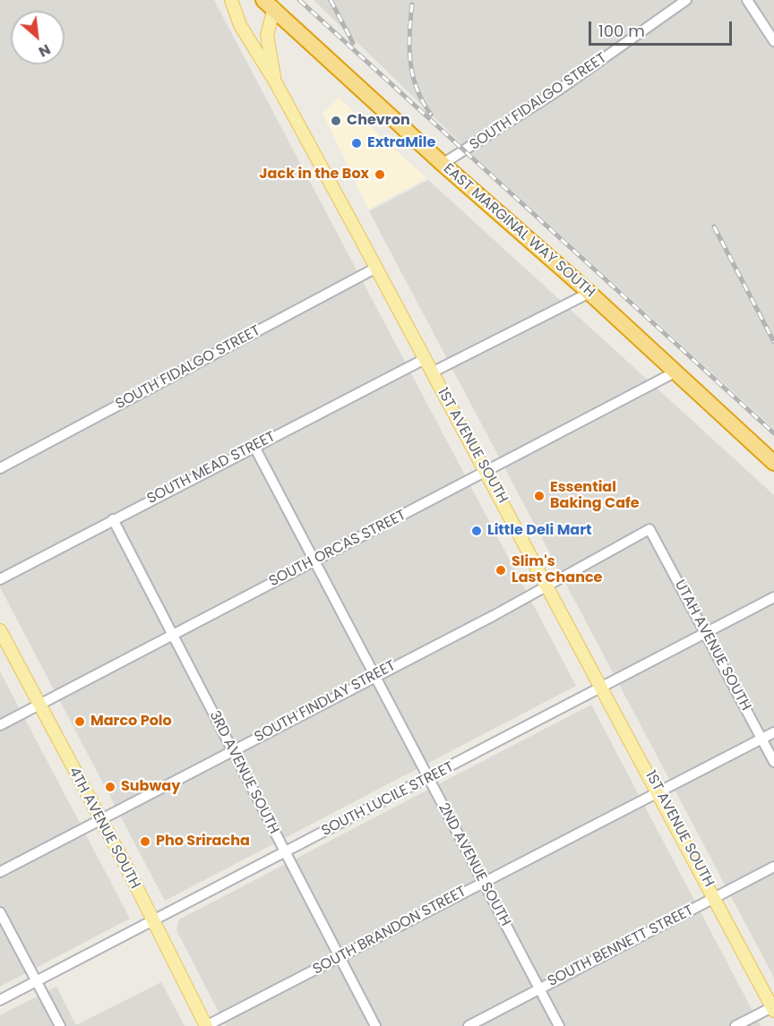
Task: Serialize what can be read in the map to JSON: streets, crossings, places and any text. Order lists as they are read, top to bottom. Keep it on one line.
{"streets":{"highway":["EAST MARGINAL WAY SOUTH"],"main road":["1ST AVENUE SOUTH","4TH AVENUE SOUTH"],"street":["SOUTH FIDALGO STREET","SOUTH MEAD STREET","SOUTH ORCAS STREET","UTAH AVENUE SOUTH","SOUTH FINDLAY STREET","3RD AVENUE SOUTH","SOUTH LUCILE STREET","2ND AVENUE SOUTH","SOUTH BRANDON STREET","SOUTH BENNETT STREET"]},"crossings":[["SOUTH FIDALGO STREET","EAST MARGINAL WAY SOUTH"],["SOUTH FIDALGO STREET","1ST AVENUE SOUTH"],["EAST MARGINAL WAY SOUTH","1ST AVENUE SOUTH"],["EAST MARGINAL WAY SOUTH","SOUTH ORCAS STREET"],["1ST AVENUE SOUTH","SOUTH MEAD STREET"],["1ST AVENUE SOUTH","SOUTH ORCAS STREET"],["1ST AVENUE SOUTH","SOUTH FINDLAY STREET"],["1ST AVENUE SOUTH","SOUTH LUCILE STREET"],["1ST AVENUE SOUTH","SOUTH BRANDON STREET"],["1ST AVENUE SOUTH","SOUTH BENNETT STREET"],["SOUTH MEAD STREET","3RD AVENUE SOUTH"],["SOUTH MEAD STREET","2ND AVENUE SOUTH"],["SOUTH ORCAS STREET","3RD AVENUE SOUTH"],["SOUTH ORCAS STREET","4TH AVENUE SOUTH"],["SOUTH ORCAS STREET","2ND AVENUE SOUTH"],["UTAH AVENUE SOUTH","SOUTH FINDLAY STREET"],["UTAH AVENUE SOUTH","SOUTH LUCILE STREET"],["UTAH AVENUE SOUTH","SOUTH BRANDON STREET"],["SOUTH FINDLAY STREET","3RD AVENUE SOUTH"],["SOUTH FINDLAY STREET","4TH AVENUE SOUTH"],["SOUTH FINDLAY STREET","2ND AVENUE SOUTH"],["3RD AVENUE SOUTH","SOUTH LUCILE STREET"],["3RD AVENUE SOUTH","SOUTH BRANDON STREET"],["SOUTH LUCILE STREET","4TH AVENUE SOUTH"],["SOUTH LUCILE STREET","2ND AVENUE SOUTH"],["4TH AVENUE SOUTH","SOUTH BRANDON STREET"],["2ND AVENUE SOUTH","SOUTH BRANDON STREET"],["2ND AVENUE SOUTH","SOUTH BENNETT STREET"]],"places":["Chevron","ExtraMile","Jack in the Box","Essential Baking Cafe","Little Deli Mart","Slim's Last Chance","Marco Polo","Subway","Pho Sriracha"],"scale_bar":"100 m","north":"bottom right"}
